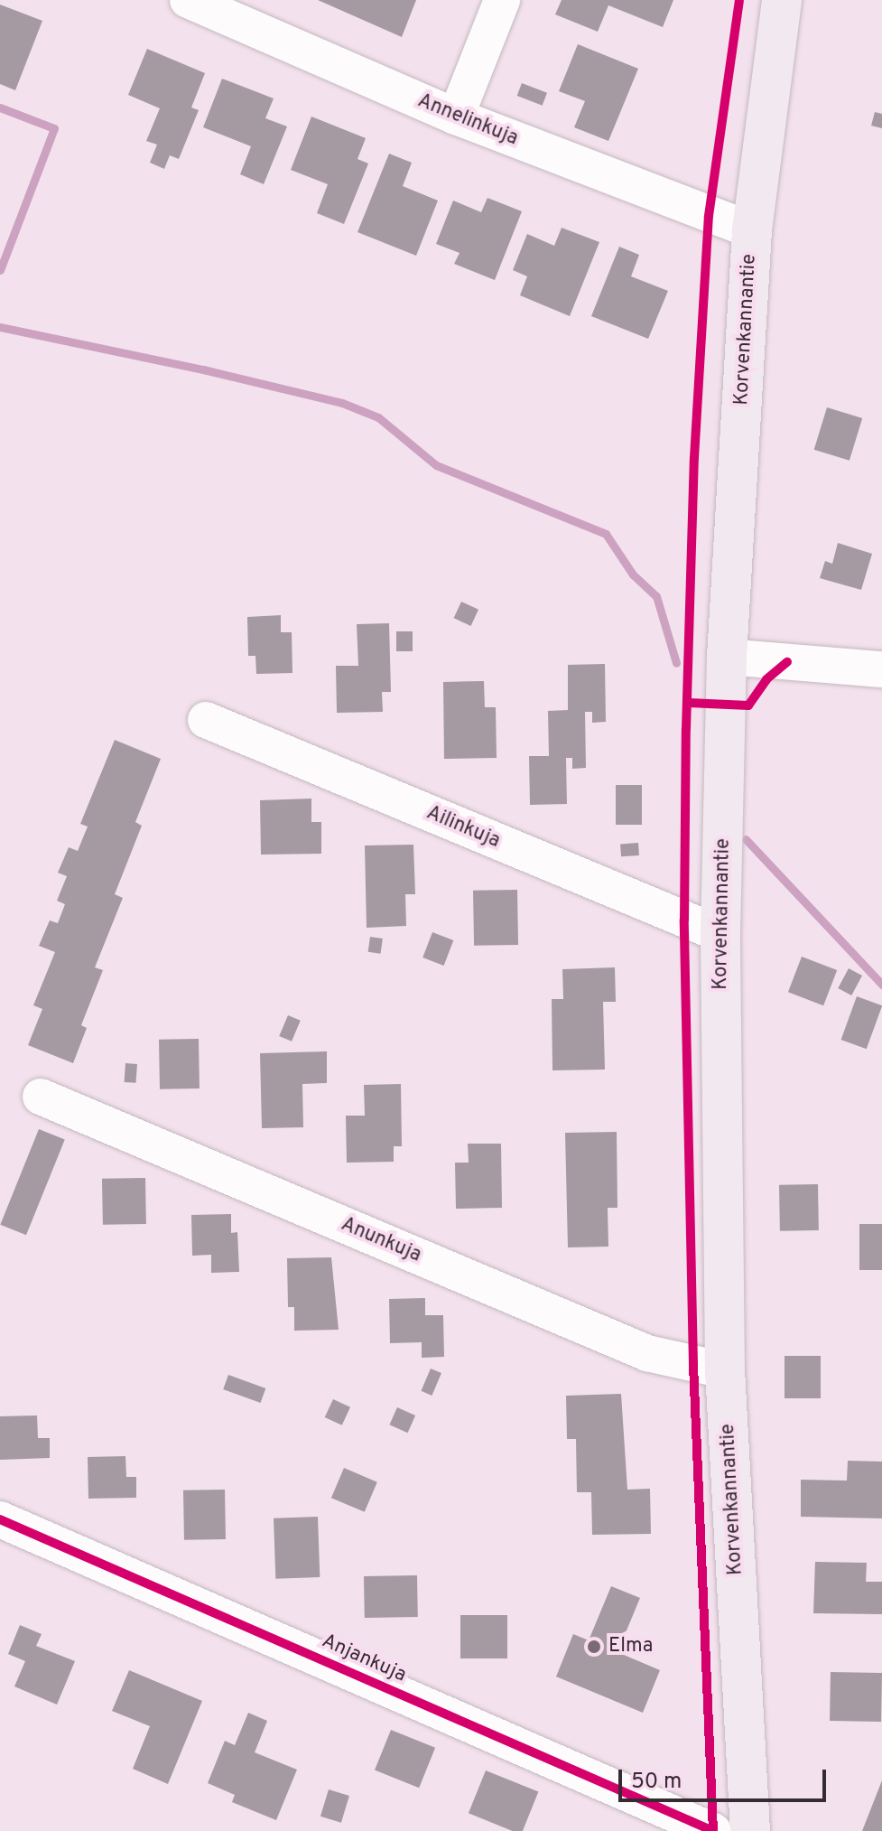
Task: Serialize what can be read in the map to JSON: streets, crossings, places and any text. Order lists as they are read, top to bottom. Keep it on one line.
{"streets":{"main road":["Korvenkannantie"],"street":["Annelinkuja","Ailinkuja","Anunkuja","Anjankuja"]},"crossings":[["Annelinkuja","Korvenkannantie"],["Korvenkannantie","Ailinkuja"],["Korvenkannantie","Anunkuja"]],"places":["Elma"],"scale_bar":"50 m"}
